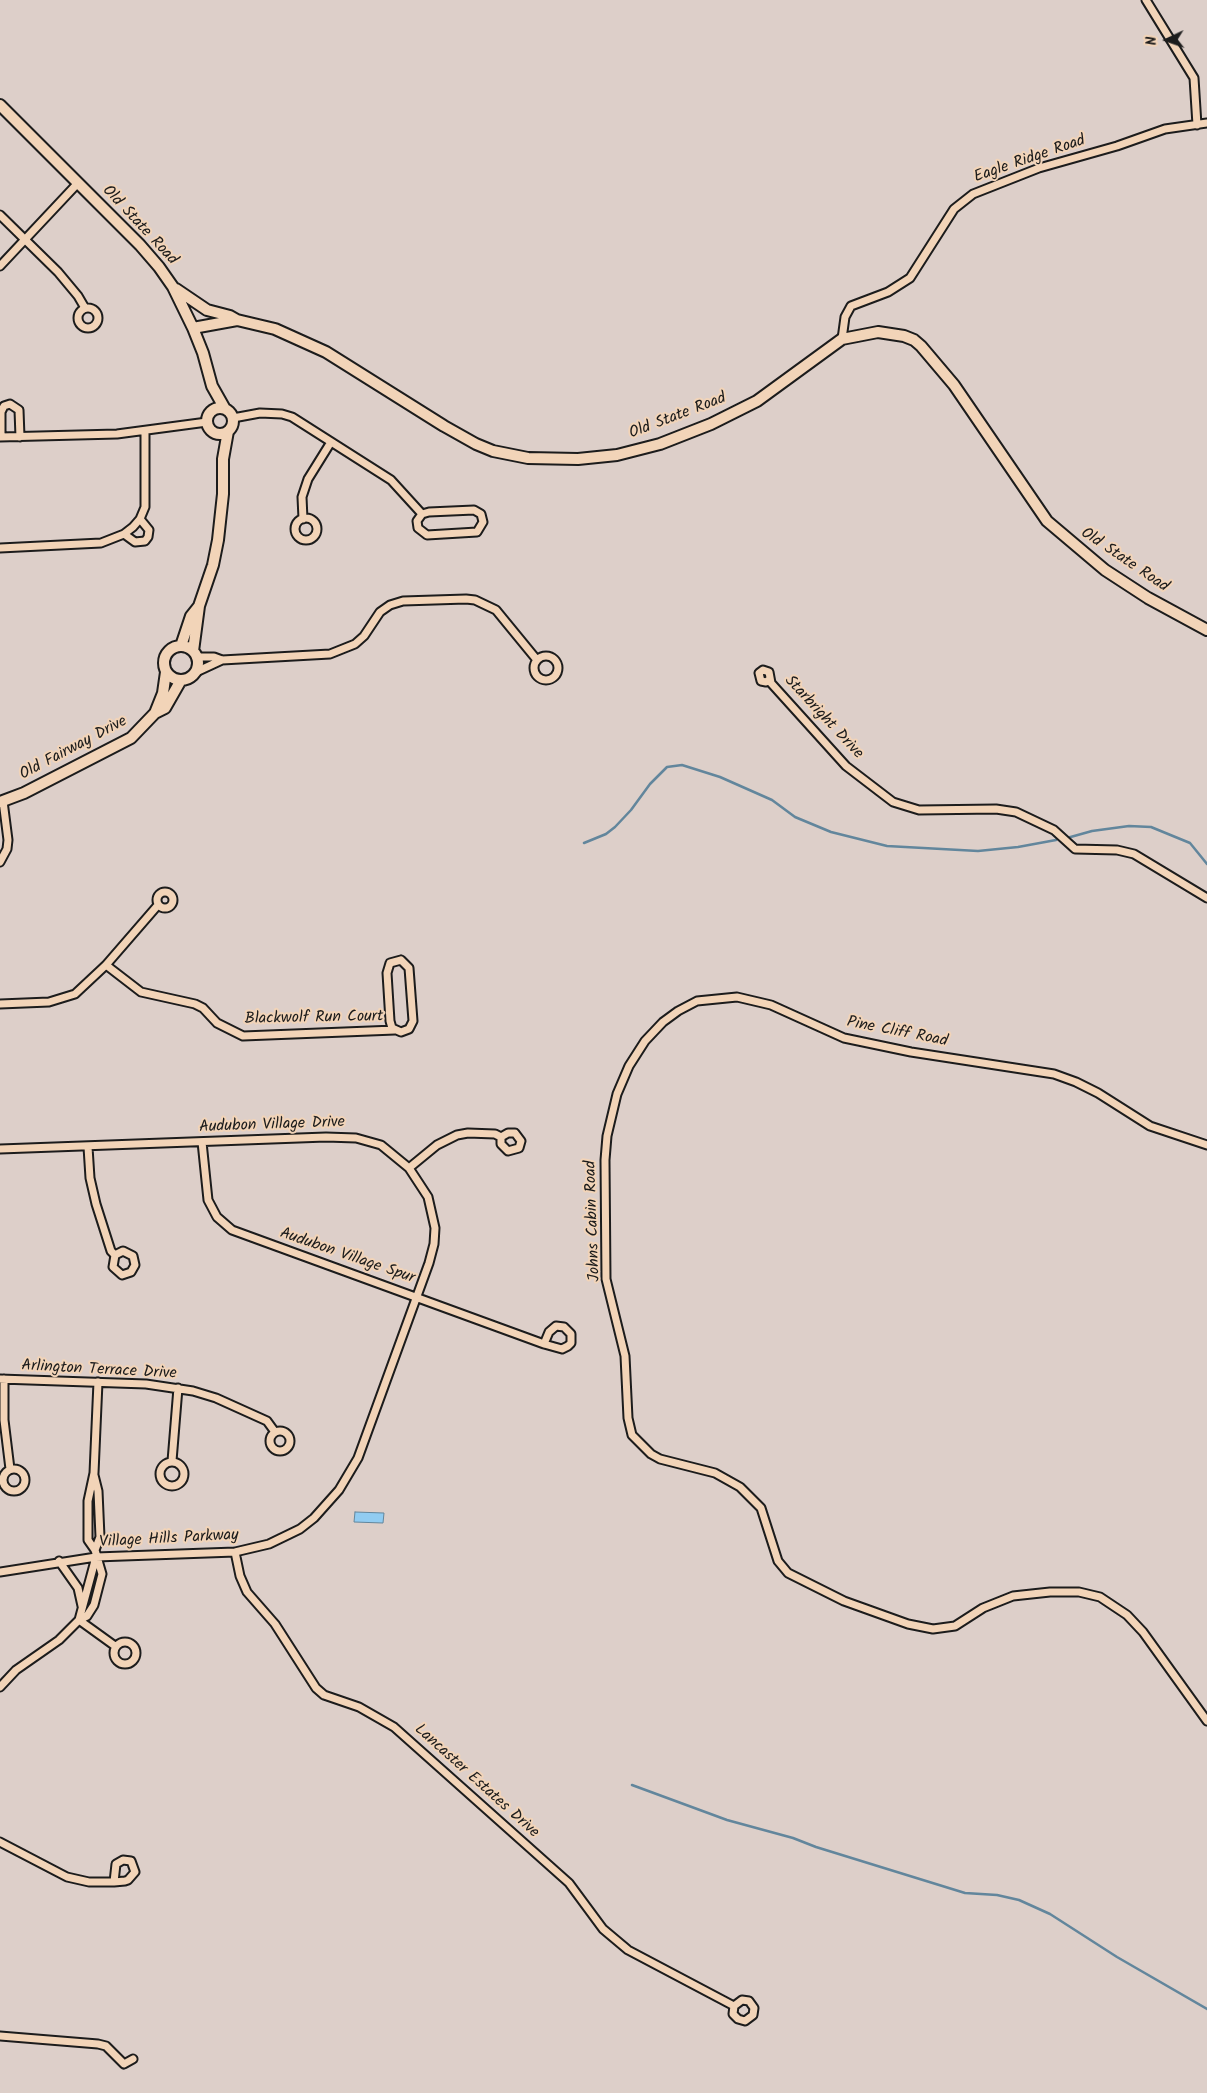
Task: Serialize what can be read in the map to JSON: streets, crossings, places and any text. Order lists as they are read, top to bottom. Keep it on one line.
{"streets":{"street":["Eagle Ridge Road","Old State Road","Starbright Drive","Old Fairway Drive","Blackwolf Run Court","Pine Cliff Road","Audubon Village Drive","Johns Cabin Road","Audubon Village Spur","Arlington Terrace Drive","Village Hills Parkway","Lancaster Estates Drive"]},"crossings":[["Eagle Ridge Road","Old State Road"],["Pine Cliff Road","Johns Cabin Road"],["Audubon Village Drive","Audubon Village Spur"],["Audubon Village Drive","Village Hills Parkway"],["Village Hills Parkway","Lancaster Estates Drive"]],"north":"left"}
